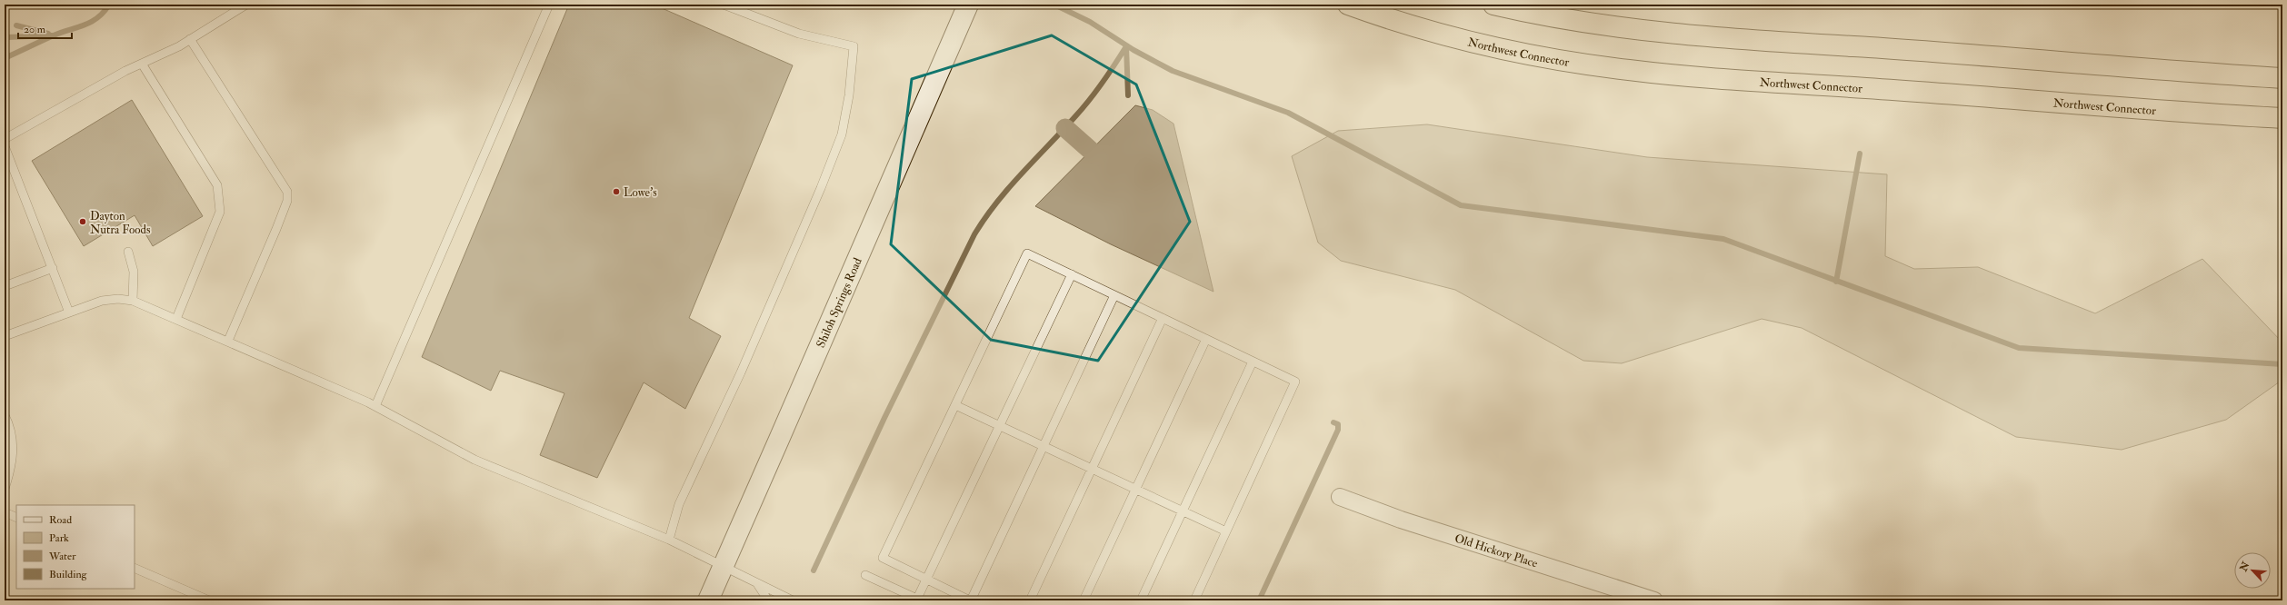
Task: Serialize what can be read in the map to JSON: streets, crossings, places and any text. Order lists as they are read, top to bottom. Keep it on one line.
{"streets":{"highway":["Northwest Connector"],"street":["Shiloh Springs Road","Old Hickory Place"]},"places":["Lowe's","Dayton Nutra Foods"],"legend":["Road","Park","Water","Building"],"scale_bar":"20 m","north":"top left"}
